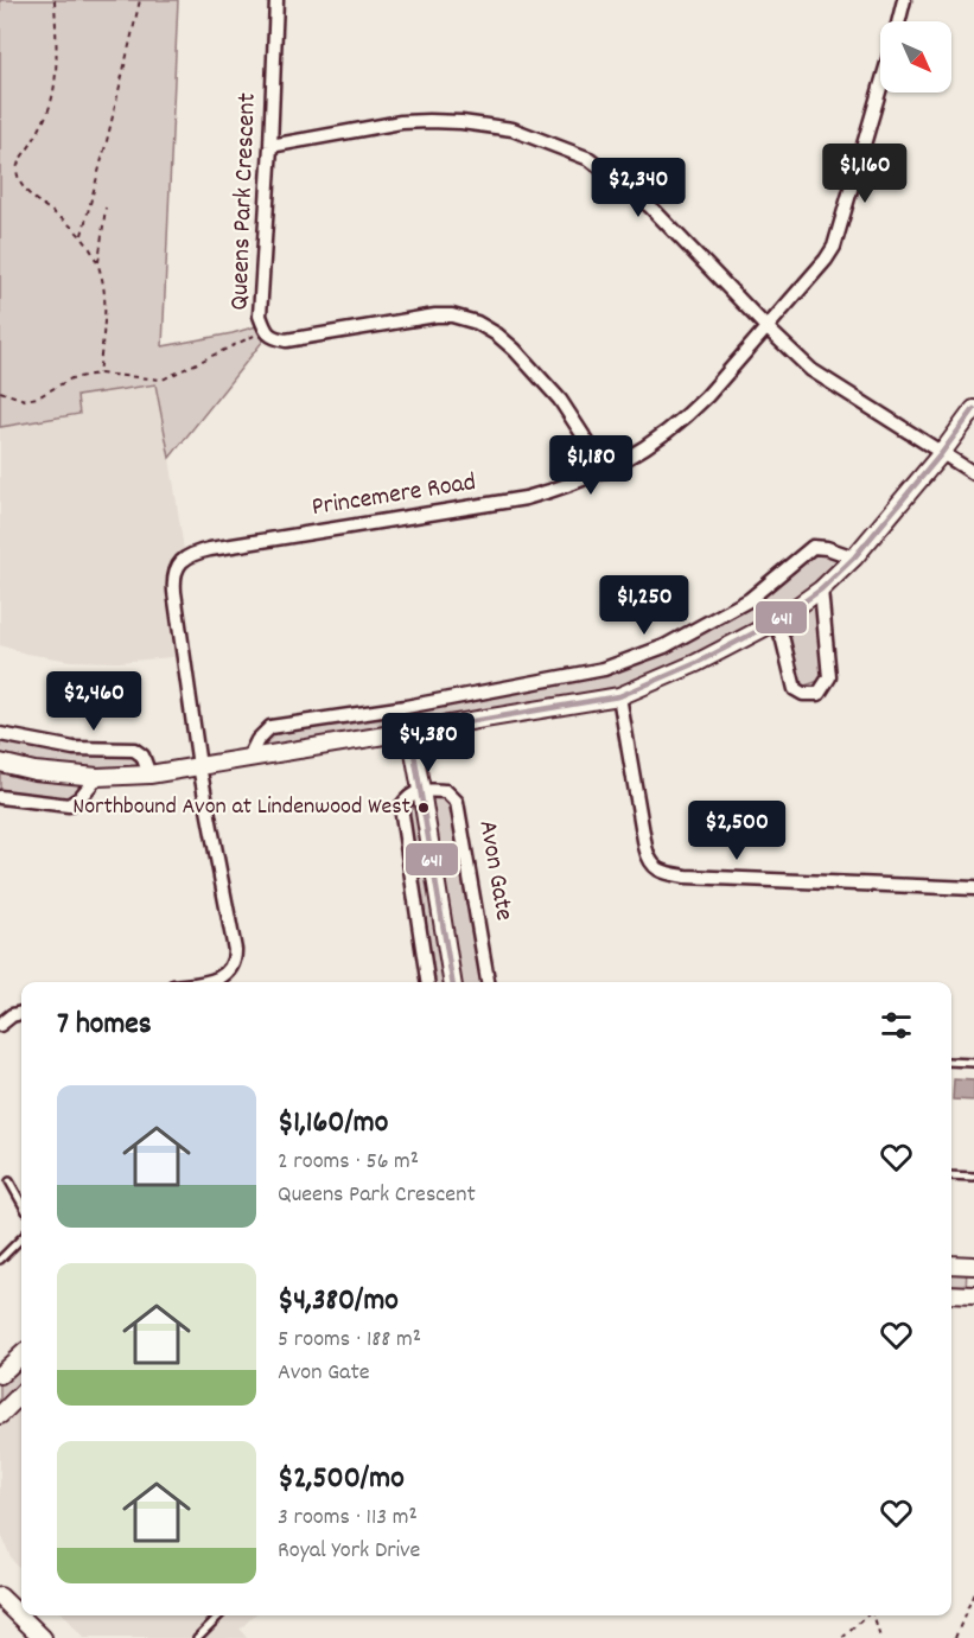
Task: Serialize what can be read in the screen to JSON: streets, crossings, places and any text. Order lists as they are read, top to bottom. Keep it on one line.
{"streets":{"street":["Queens Park Crescent","Princemere Road","Avon Gate"]},"crossings":[["Queens Park Crescent","Princemere Road"]],"places":["Northbound Avon at Lindenwood West"],"lines":["transit line 641"],"north":"bottom right","page":{"price":["$1,160","$2,340","$1,180","$1,250","$2,460","$4,380","$2,500"],"heading":"7 homes","list":[{"name":"$1,160/mo","note":"2 rooms · 56 m² · Queens Park Crescent"},{"name":"$4,380/mo","note":"5 rooms · 188 m² · Avon Gate"},{"name":"$2,500/mo","note":"3 rooms · 113 m² · Royal York Drive"}]}}
